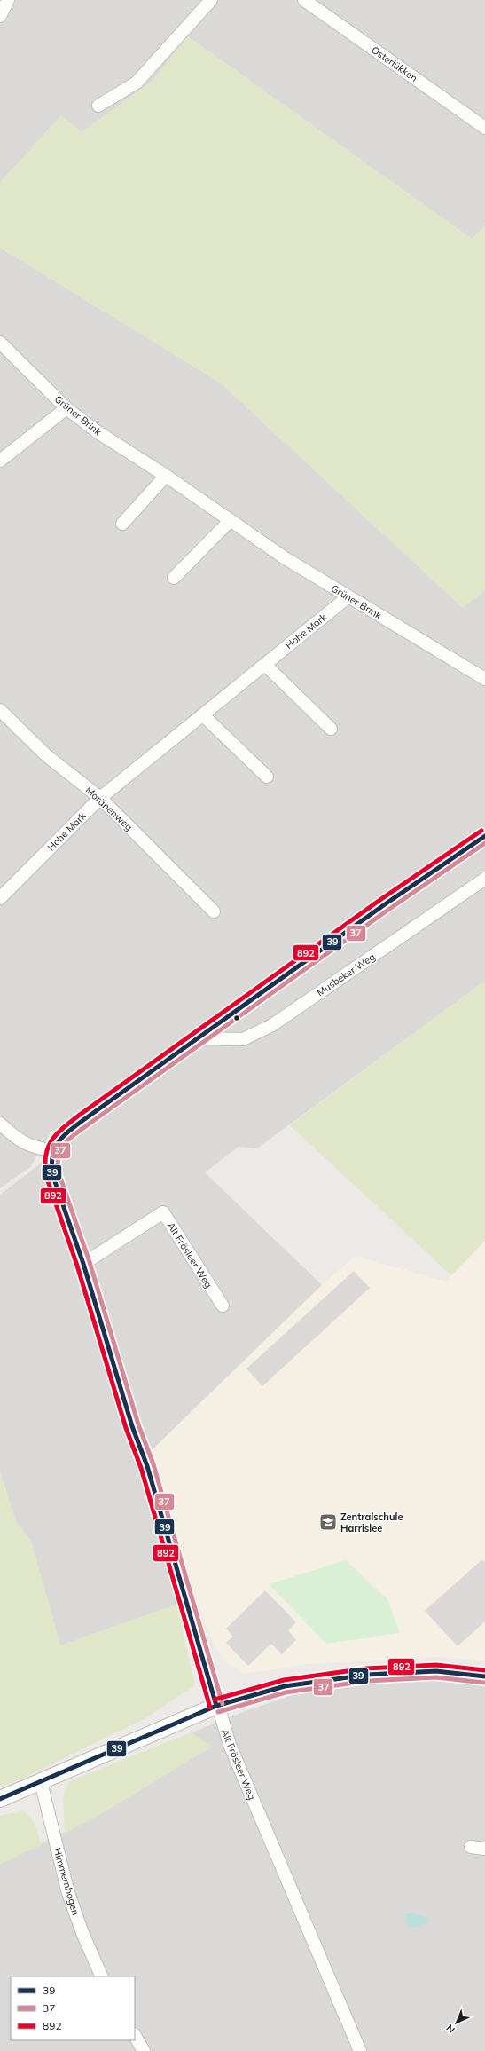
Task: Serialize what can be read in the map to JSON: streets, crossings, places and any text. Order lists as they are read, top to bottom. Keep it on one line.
{"streets":{"street":["Osterlükken","Grüner Brink","Hohe Mark","Moränenweg","Musbeker Weg","Alt Frösleer Weg","Himmernbogen"]},"crossings":[["Grüner Brink","Hohe Mark"],["Hohe Mark","Moränenweg"]],"places":{"school or university":["Zentralschule Harrislee"]},"lines":["transit line 892","transit line 39","transit line 37"],"legend":["39","37","892"],"north":"bottom left"}
